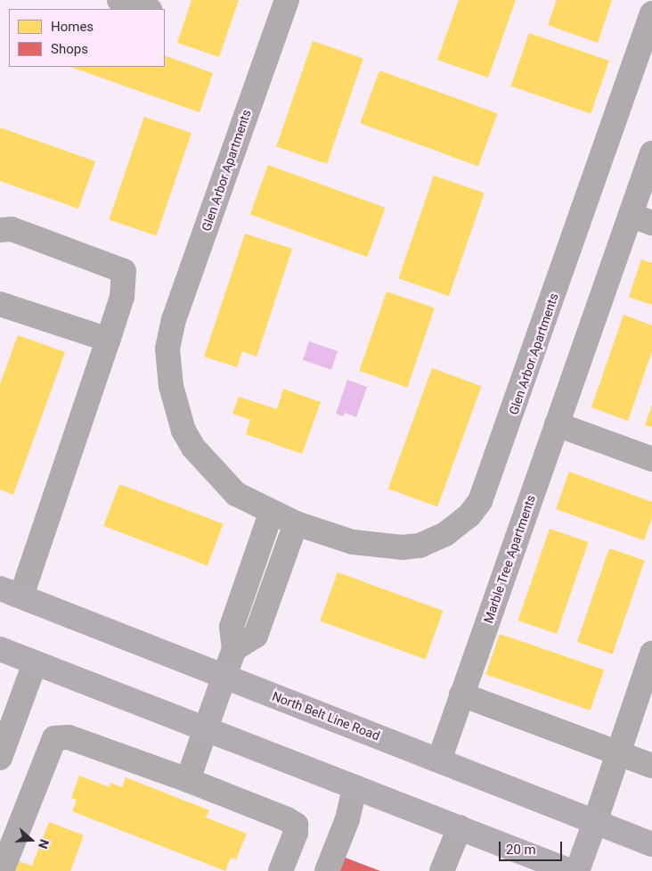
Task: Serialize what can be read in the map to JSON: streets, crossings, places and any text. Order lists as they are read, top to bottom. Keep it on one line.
{"streets":{"main road":["North Belt Line Road"],"lane":["Glen Arbor Apartments","Marble Tree Apartments"]},"crossings":[["Marble Tree Apartments","North Belt Line Road"]],"legend":["Homes","Shops"],"scale_bar":"20 m","north":"right"}
